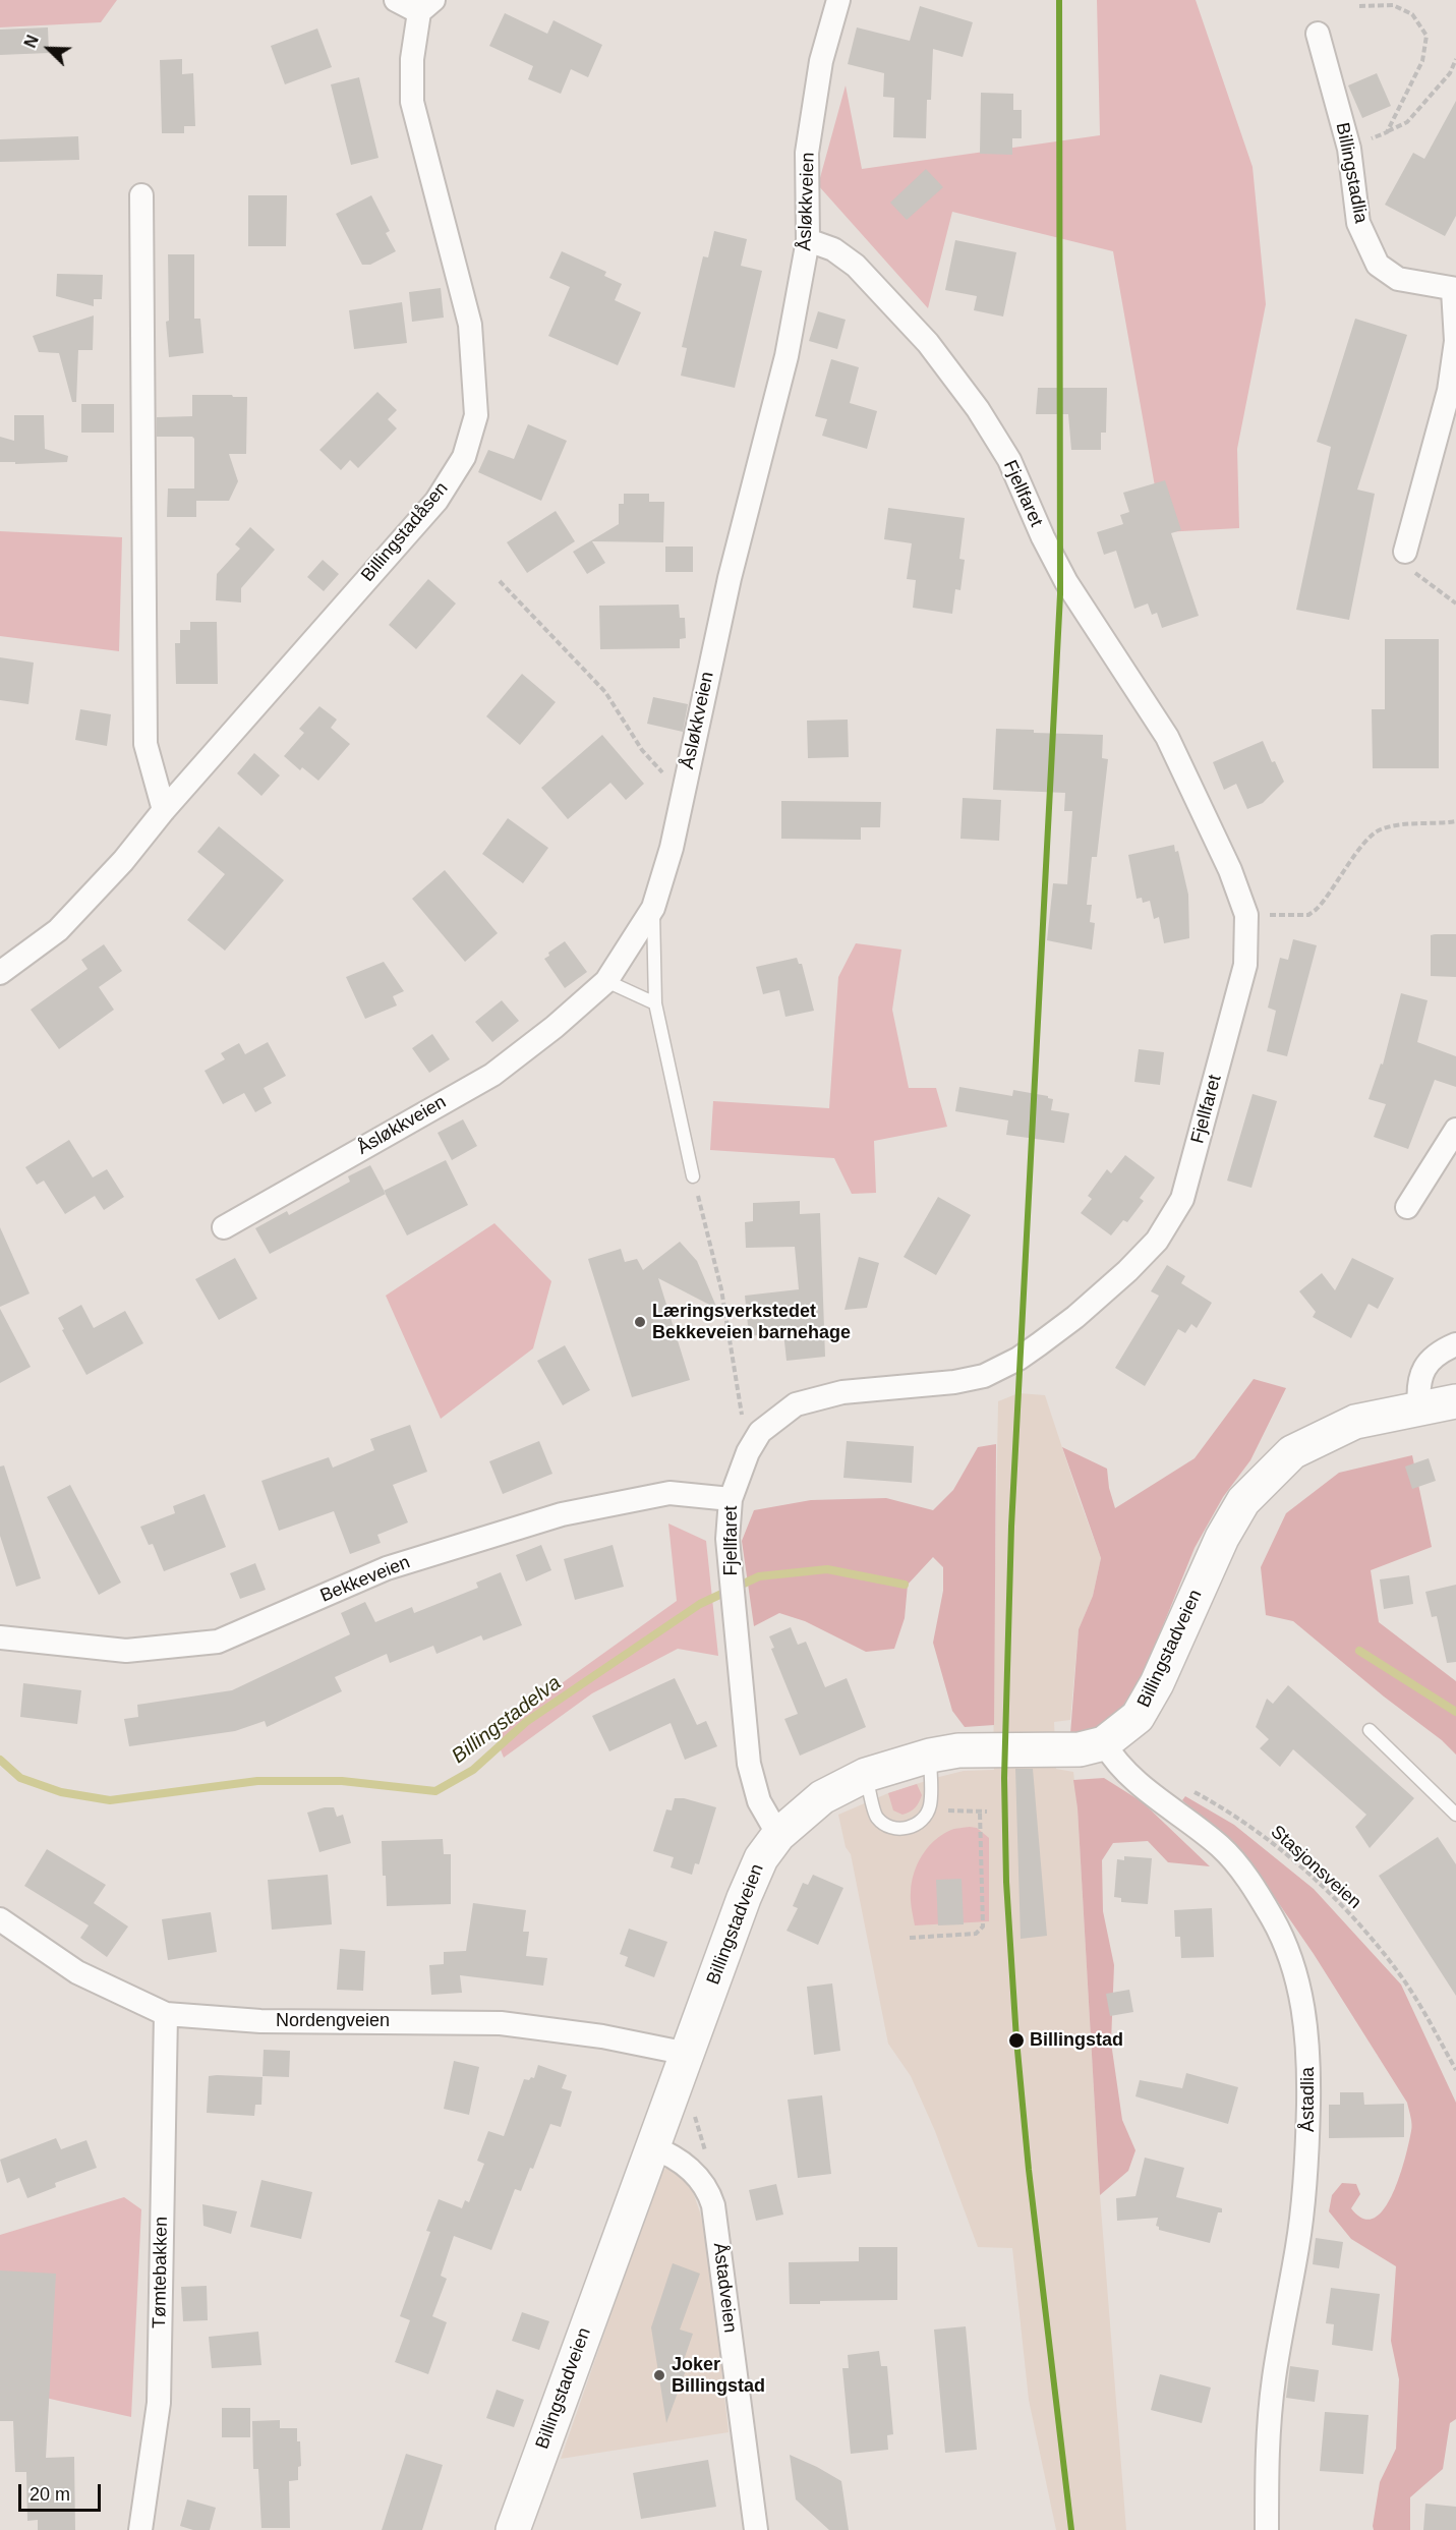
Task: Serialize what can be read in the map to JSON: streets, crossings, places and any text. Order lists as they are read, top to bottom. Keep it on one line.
{"streets":{"main road":["Billingstadveien"],"street":["Billingstadlia","Åsløkkveien","Fjellfaret","Billingstadåsen","Bekkeveien","Nordengveien","Åstadlia","Tømtebakken","Åstadveien"],"path":["Stasjonsveien"]},"crossings":[["Åsløkkveien","Fjellfaret"],["Fjellfaret","Bekkeveien"],["Fjellfaret","Billingstadveien"],["Billingstadveien","Nordengveien"],["Billingstadveien","Åstadlia"],["Billingstadveien","Åstadveien"],["Nordengveien","Tømtebakken"]],"water":["Billingstadelva"],"places":["Læringsverkstedet Bekkeveien barnehage","Billingstad","Joker Billingstad"],"scale_bar":"20 m","north":"top left"}
